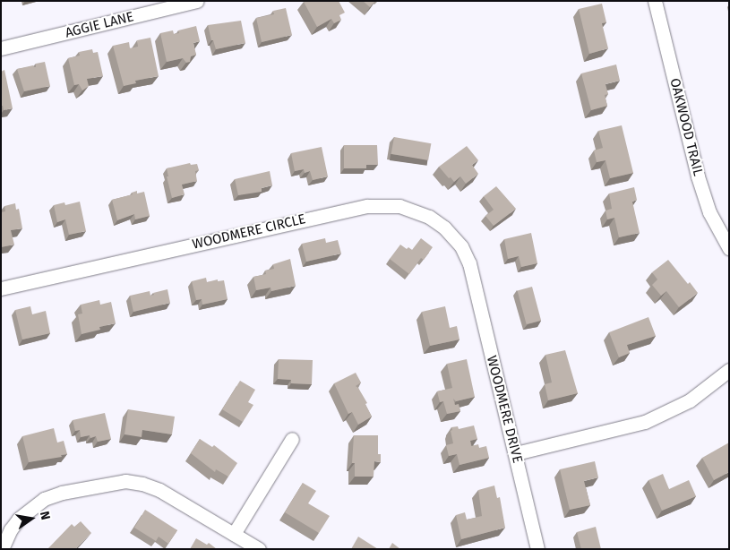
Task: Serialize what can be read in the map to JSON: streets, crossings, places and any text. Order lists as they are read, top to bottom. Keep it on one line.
{"streets":{"street":["AGGIE LANE","OAKWOOD TRAIL","WOODMERE CIRCLE","WOODMERE DRIVE"]},"crossings":[["WOODMERE CIRCLE","WOODMERE DRIVE"]],"north":"right"}
